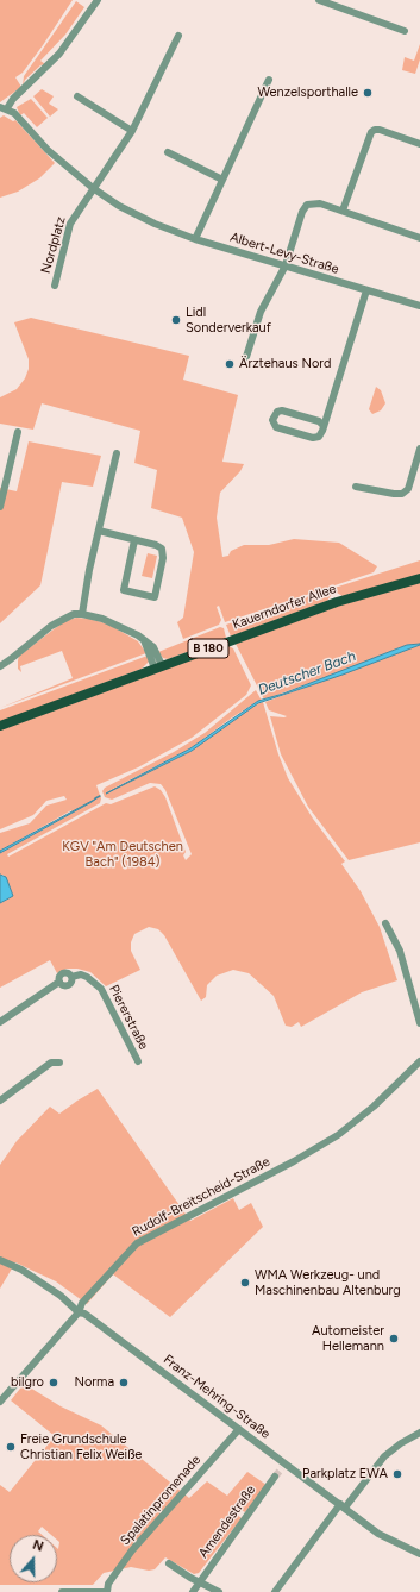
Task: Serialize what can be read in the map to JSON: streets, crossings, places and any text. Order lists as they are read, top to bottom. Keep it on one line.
{"streets":{"main road":["Kauerndorfer Allee","B 180"],"street":["Nordplatz","Albert-Levy-Straße","Piererstraße","Rudolf-Breitscheid-Straße","Franz-Mehring-Straße","Spalatinpromenade","Amendestraße"]},"crossings":[["Nordplatz","Albert-Levy-Straße"],["Rudolf-Breitscheid-Straße","Franz-Mehring-Straße"],["Franz-Mehring-Straße","Spalatinpromenade"]],"water":["Deutscher Bach"],"parks":["KGV \"Am Deutschen Bach\" (1984)"],"places":["Wenzelsporthalle","Lidl Sonderverkauf","Ärztehaus Nord","WMA Werkzeug- und Maschinenbau Altenburg","Automeister Hellemann","bilgro","Norma","Freie Grundschule Christian Felix Weiße","Parkplatz EWA"],"north":"top"}
